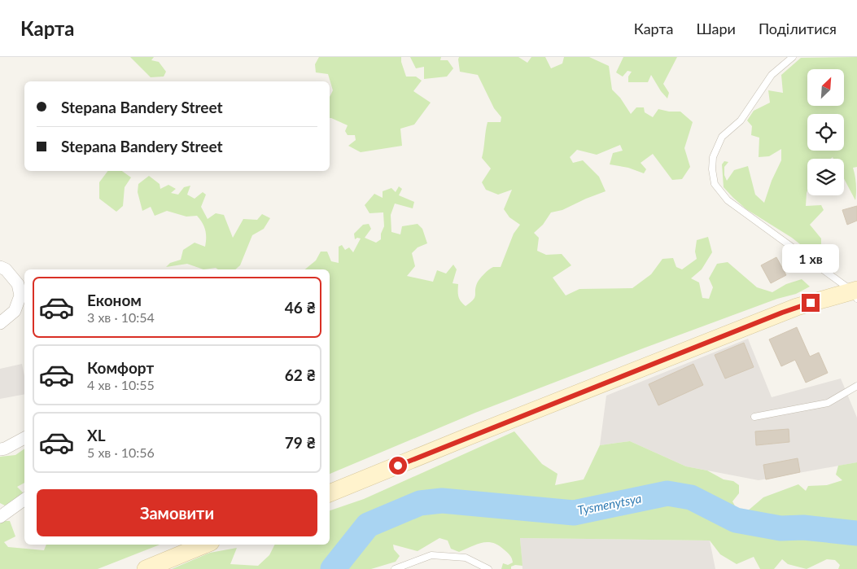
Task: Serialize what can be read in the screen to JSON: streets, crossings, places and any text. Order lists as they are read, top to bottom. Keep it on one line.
{"water":["Tysmenytsya"],"north":"top right","page":{"header":"Карта","nav":["Карта","Шари","Поділитися"],"banner":["Stepana Bandery Street","Stepana Bandery Street"],"bubble":"1 хв","list":[{"name":"Економ","note":"3 хв · 10:54","value":"46 ₴"},{"name":"Комфорт","note":"4 хв · 10:55","value":"62 ₴"},{"name":"XL","note":"5 хв · 10:56","value":"79 ₴"}],"buttons":"Замовити"}}
